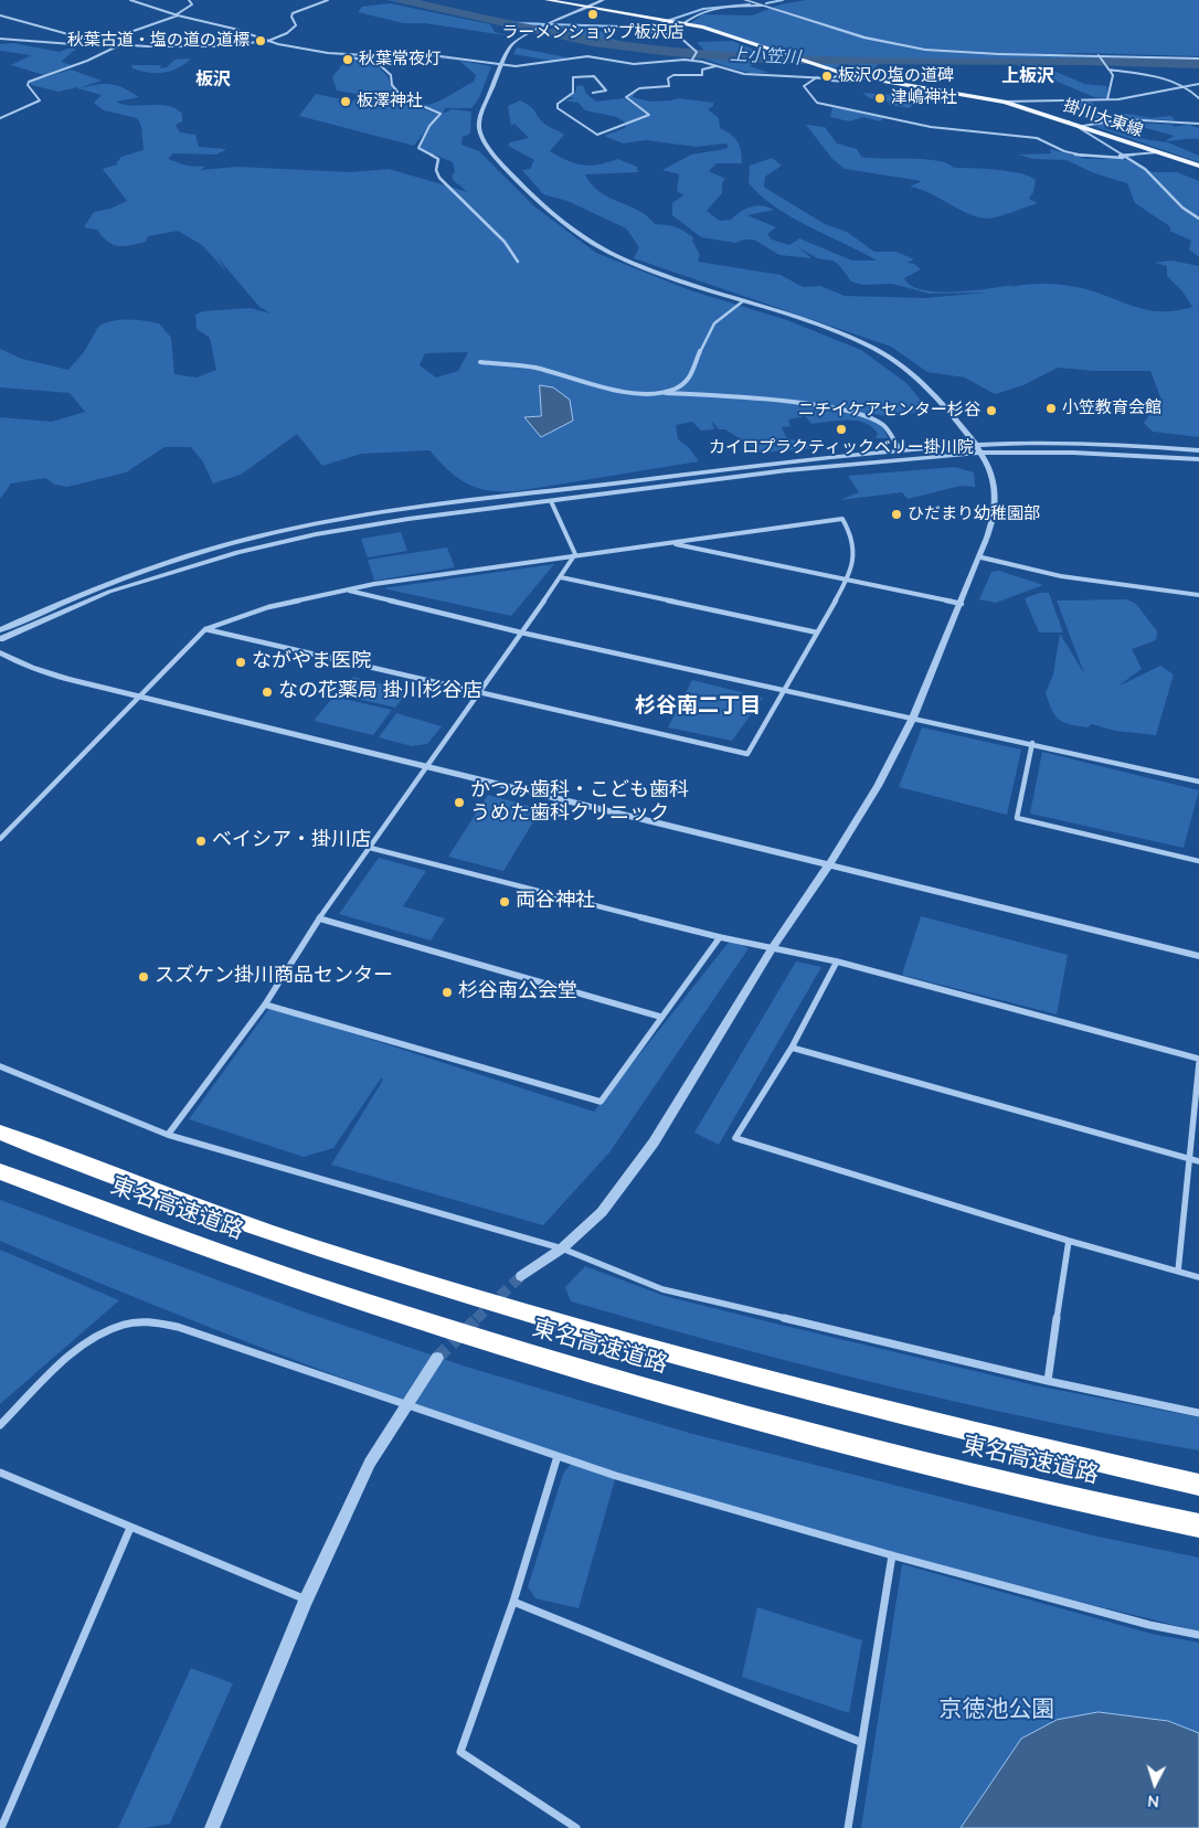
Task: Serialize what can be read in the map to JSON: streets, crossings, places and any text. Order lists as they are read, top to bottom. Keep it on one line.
{"streets":{"highway":["東名高速道路"],"main road":["掛川大東線"]},"districts":["上板沢","板沢","杉谷南二丁目"],"water":["上小笠川"],"parks":["京徳池公園"],"places":["ラーメンショップ板沢店","秋葉古道・塩の道の道標","秋葉常夜灯","板沢の塩の道碑","津嶋神社","板澤神社","小笠教育会館","ニチイケアセンター杉谷","カイロプラクティックベリー掛川院","ひだまり幼稚園部","ながやま医院","なの花薬局 掛川杉谷店","かつみ歯科・こども歯科 うめた歯科クリニック","ベイシア・掛川店","両谷神社","スズケン掛川商品センター","杉谷南公会堂"],"north":"bottom"}
